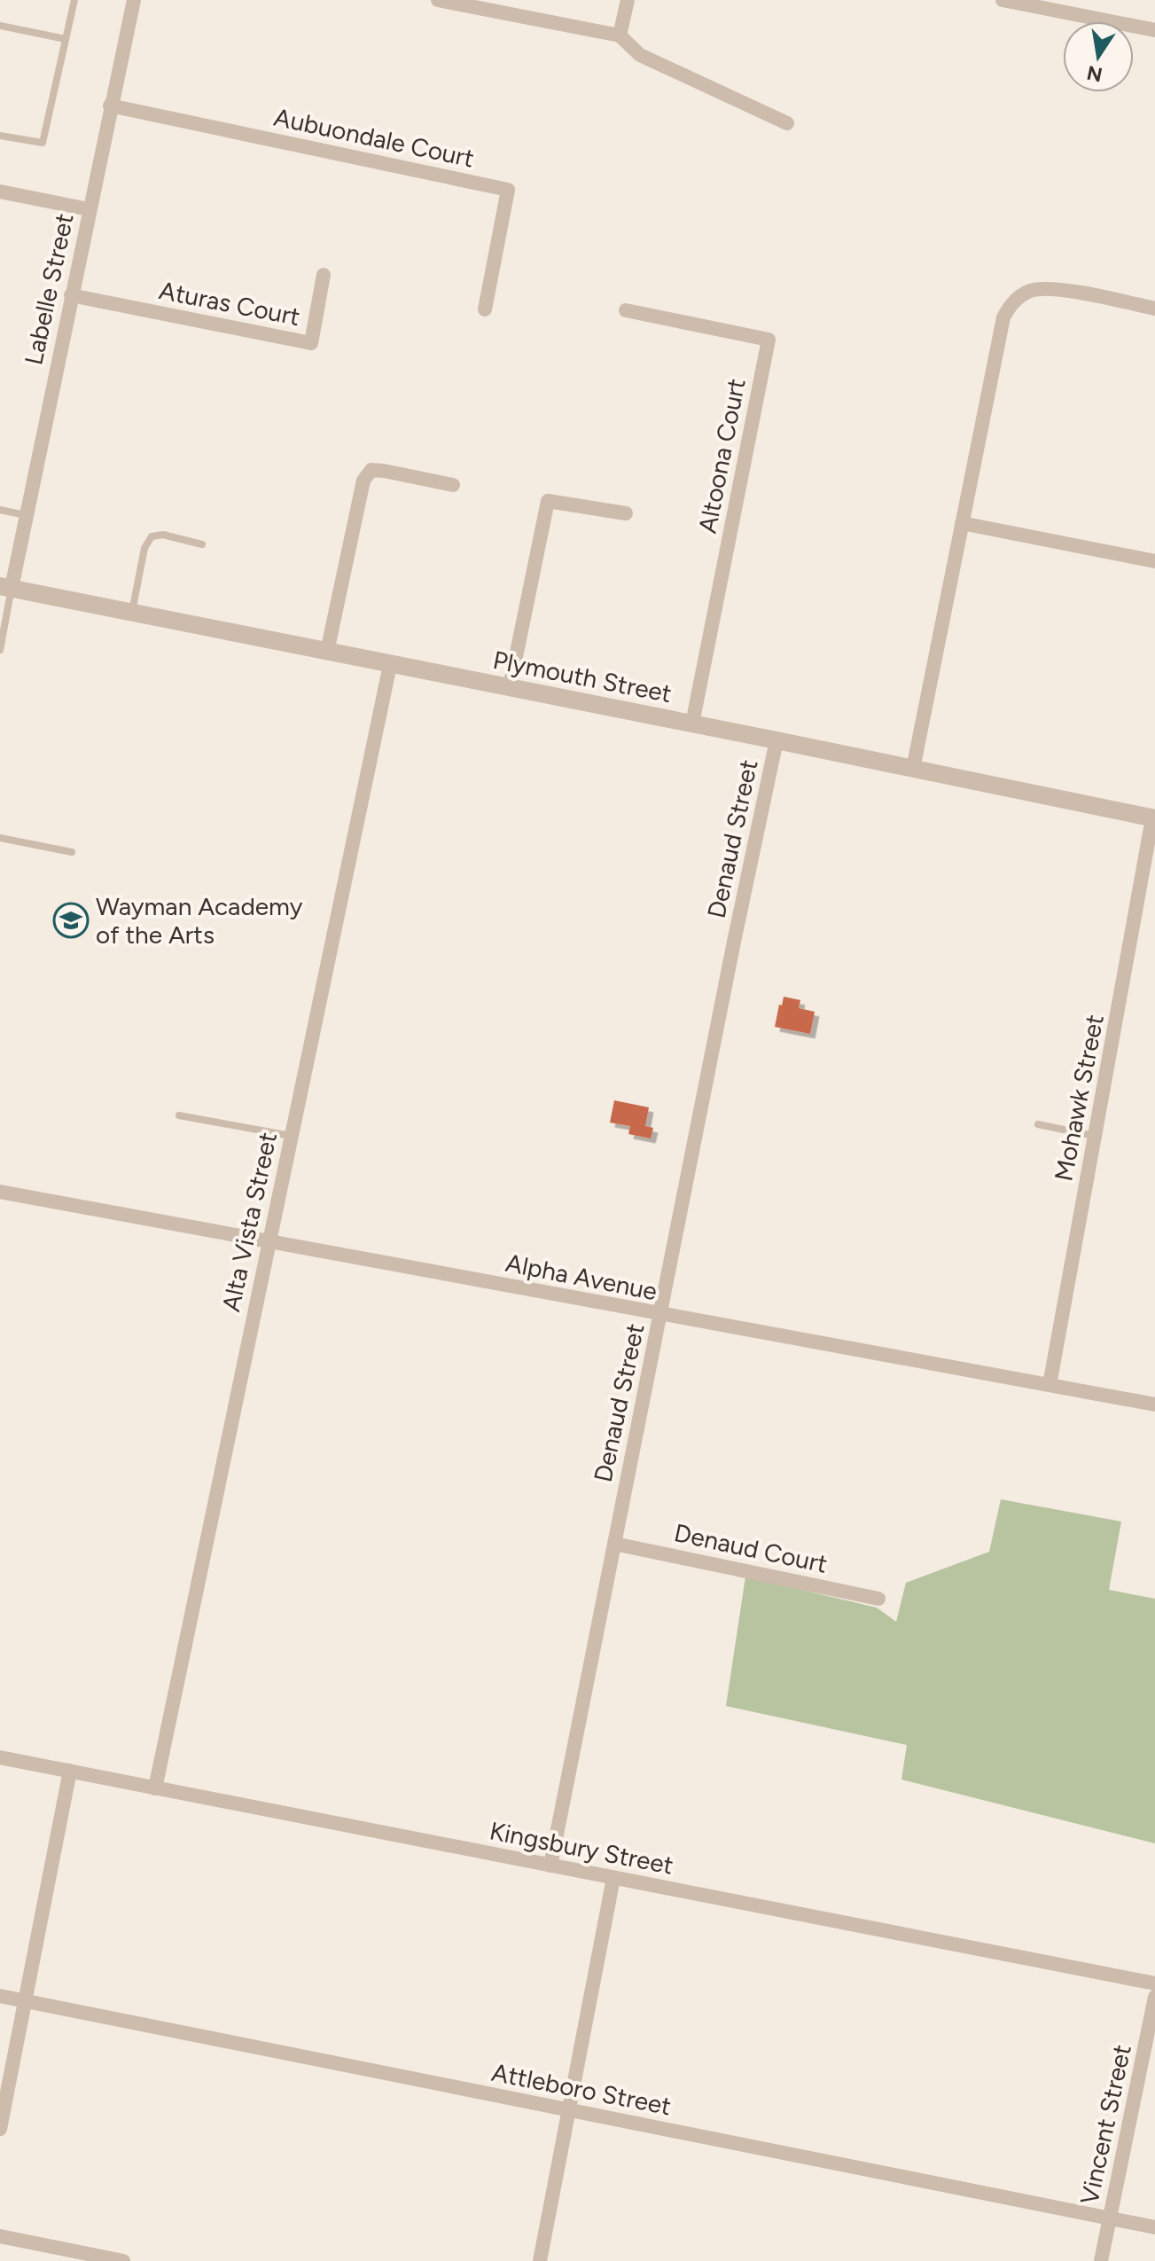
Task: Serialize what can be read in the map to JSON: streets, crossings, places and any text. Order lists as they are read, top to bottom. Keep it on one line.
{"streets":{"street":["Aubuondale Court","Labelle Street","Aturas Court","Altoona Court","Plymouth Street","Denaud Street","Mohawk Street","Alta Vista Street","Alpha Avenue","Denaud Court","Kingsbury Street","Attleboro Street","Vincent Street"]},"crossings":[["Aubuondale Court","Labelle Street"],["Labelle Street","Aturas Court"],["Labelle Street","Plymouth Street"],["Altoona Court","Plymouth Street"],["Plymouth Street","Denaud Street"],["Plymouth Street","Mohawk Street"],["Plymouth Street","Alta Vista Street"],["Denaud Street","Alpha Avenue"],["Denaud Street","Denaud Court"],["Denaud Street","Kingsbury Street"],["Mohawk Street","Alpha Avenue"],["Alta Vista Street","Alpha Avenue"],["Alta Vista Street","Kingsbury Street"],["Attleboro Street","Vincent Street"]],"places":{"school or university":["Wayman Academy of the Arts"]},"north":"bottom"}
